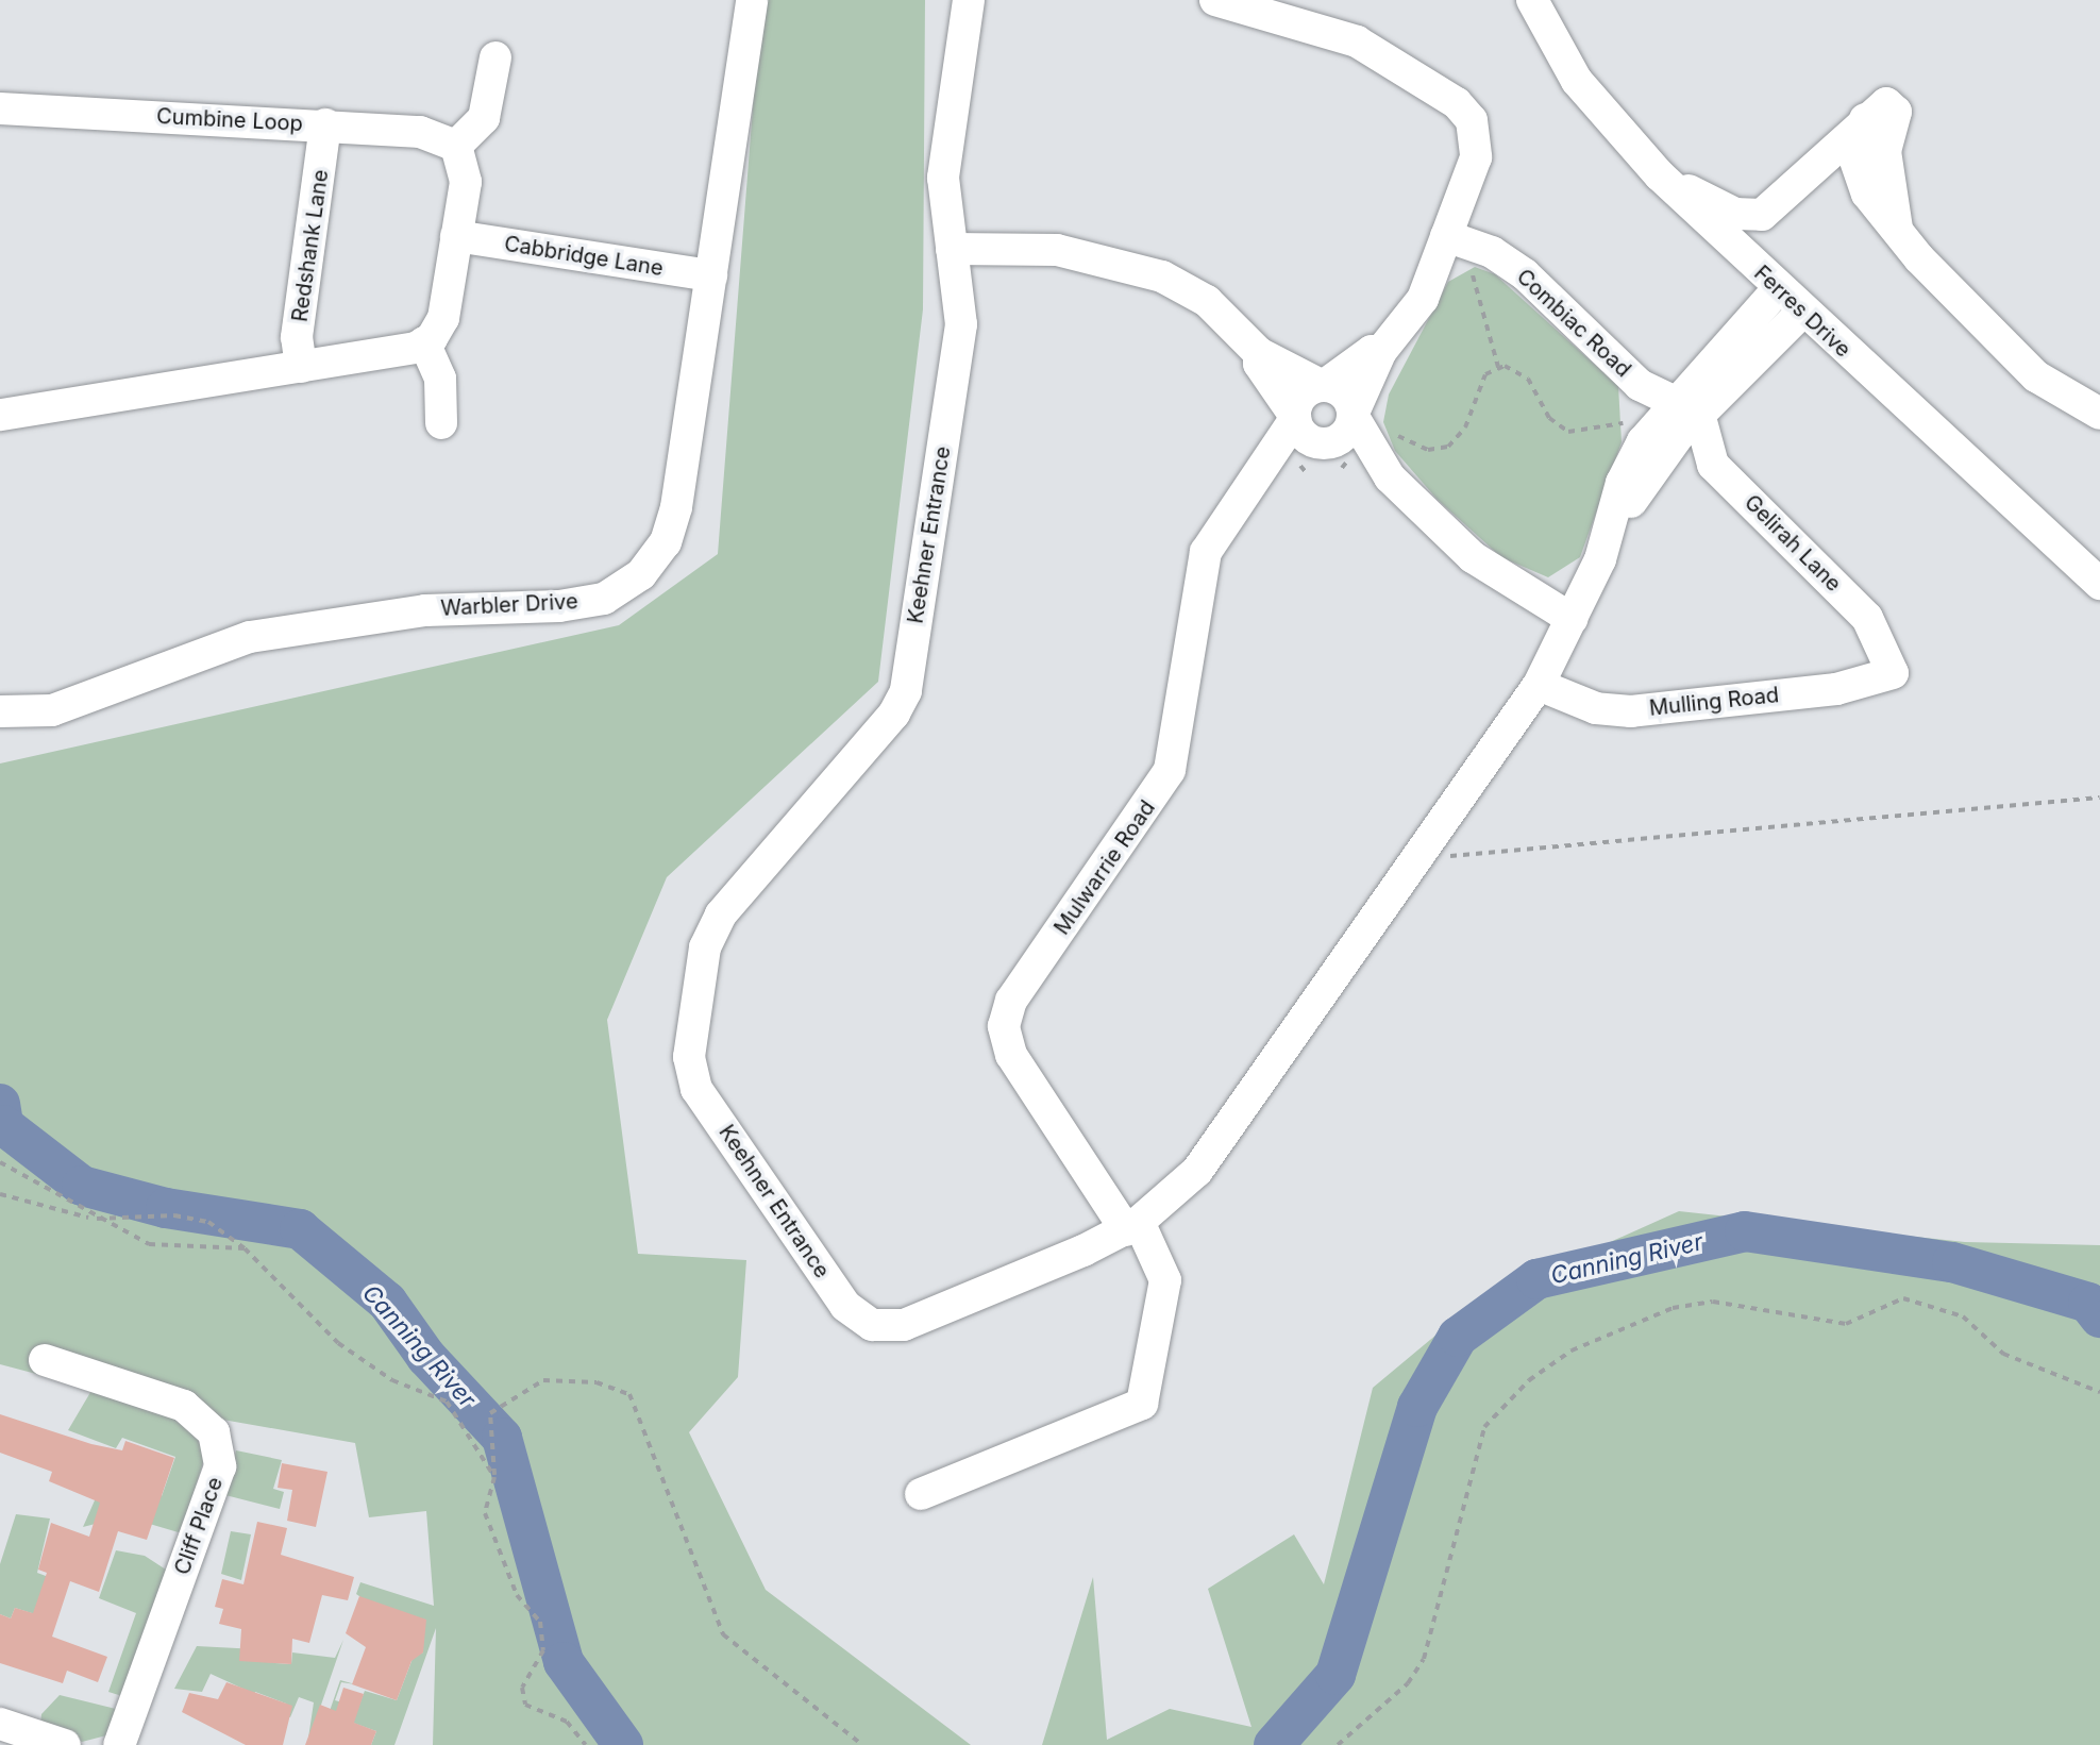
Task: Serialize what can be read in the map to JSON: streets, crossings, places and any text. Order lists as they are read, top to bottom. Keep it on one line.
{"streets":{"street":["Cumbine Loop","Redshank Lane","Cabbridge Lane","Ferres Drive","Combiac Road","Keehner Entrance","Gelirah Lane","Warbler Drive","Mulling Road","Mulwarrie Road","Cliff Place"]},"crossings":[["Cumbine Loop","Redshank Lane"],["Cabbridge Lane","Warbler Drive"],["Ferres Drive","Keehner Entrance"],["Combiac Road","Keehner Entrance"],["Combiac Road","Gelirah Lane"],["Keehner Entrance","Gelirah Lane"],["Keehner Entrance","Mulling Road"],["Keehner Entrance","Mulwarrie Road"],["Gelirah Lane","Mulling Road"]],"water":["Canning River"]}
